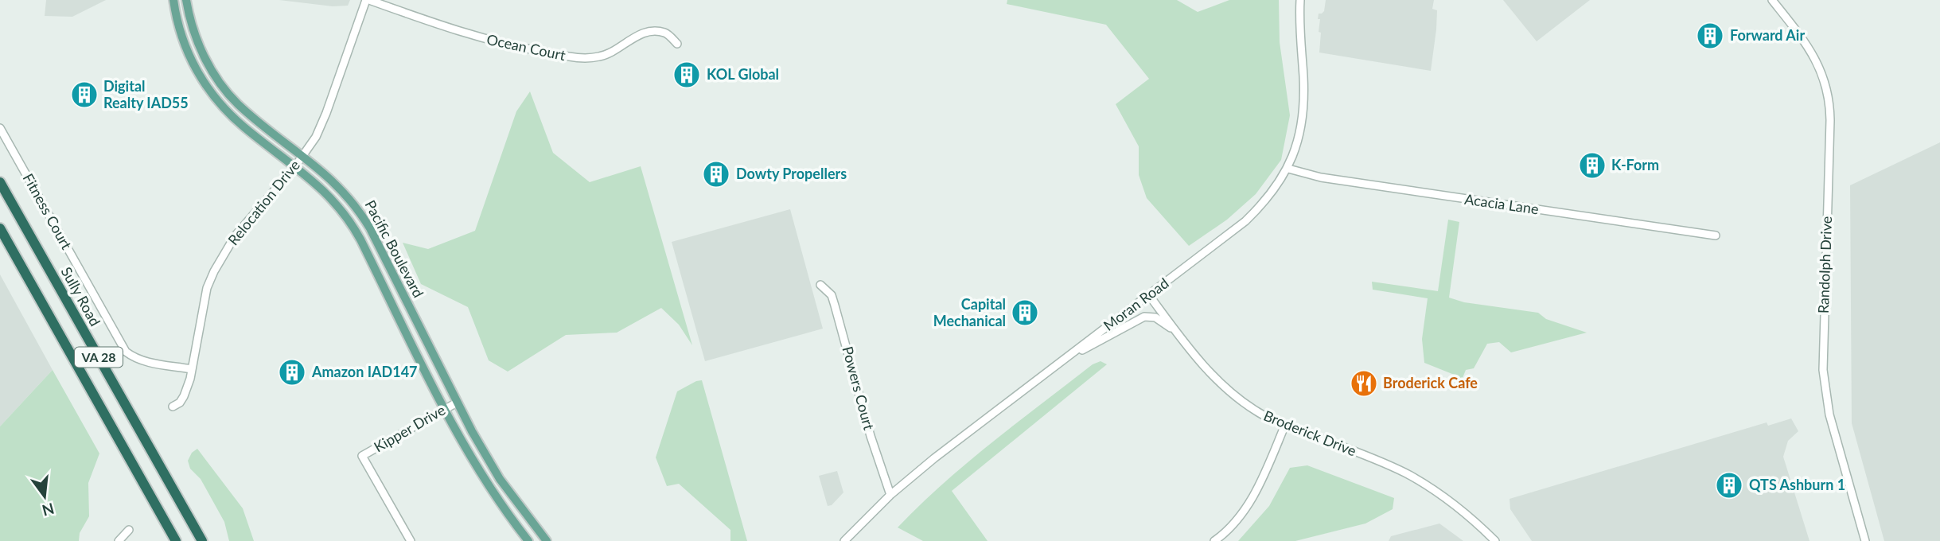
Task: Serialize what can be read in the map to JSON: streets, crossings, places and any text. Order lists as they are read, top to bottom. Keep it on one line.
{"streets":{"highway":["Sully Road","VA 28"],"main road":["Pacific Boulevard"],"street":["Ocean Court","Relocation Drive","Acacia Lane","Fitness Court","Randolph Drive","Moran Road","Powers Court","Kipper Drive","Broderick Drive"]},"crossings":[["Ocean Court","Relocation Drive"],["Relocation Drive","Fitness Court"],["Relocation Drive","Pacific Boulevard"],["Acacia Lane","Moran Road"],["Pacific Boulevard","Kipper Drive"],["Moran Road","Powers Court"],["Moran Road","Broderick Drive"]],"places":{"building":["Forward Air","KOL Global","Digital Realty IAD55","K-Form","Dowty Propellers","Capital Mechanical","Amazon IAD147","QTS Ashburn 1"],"restaurant":["Broderick Cafe"]},"north":"bottom"}
